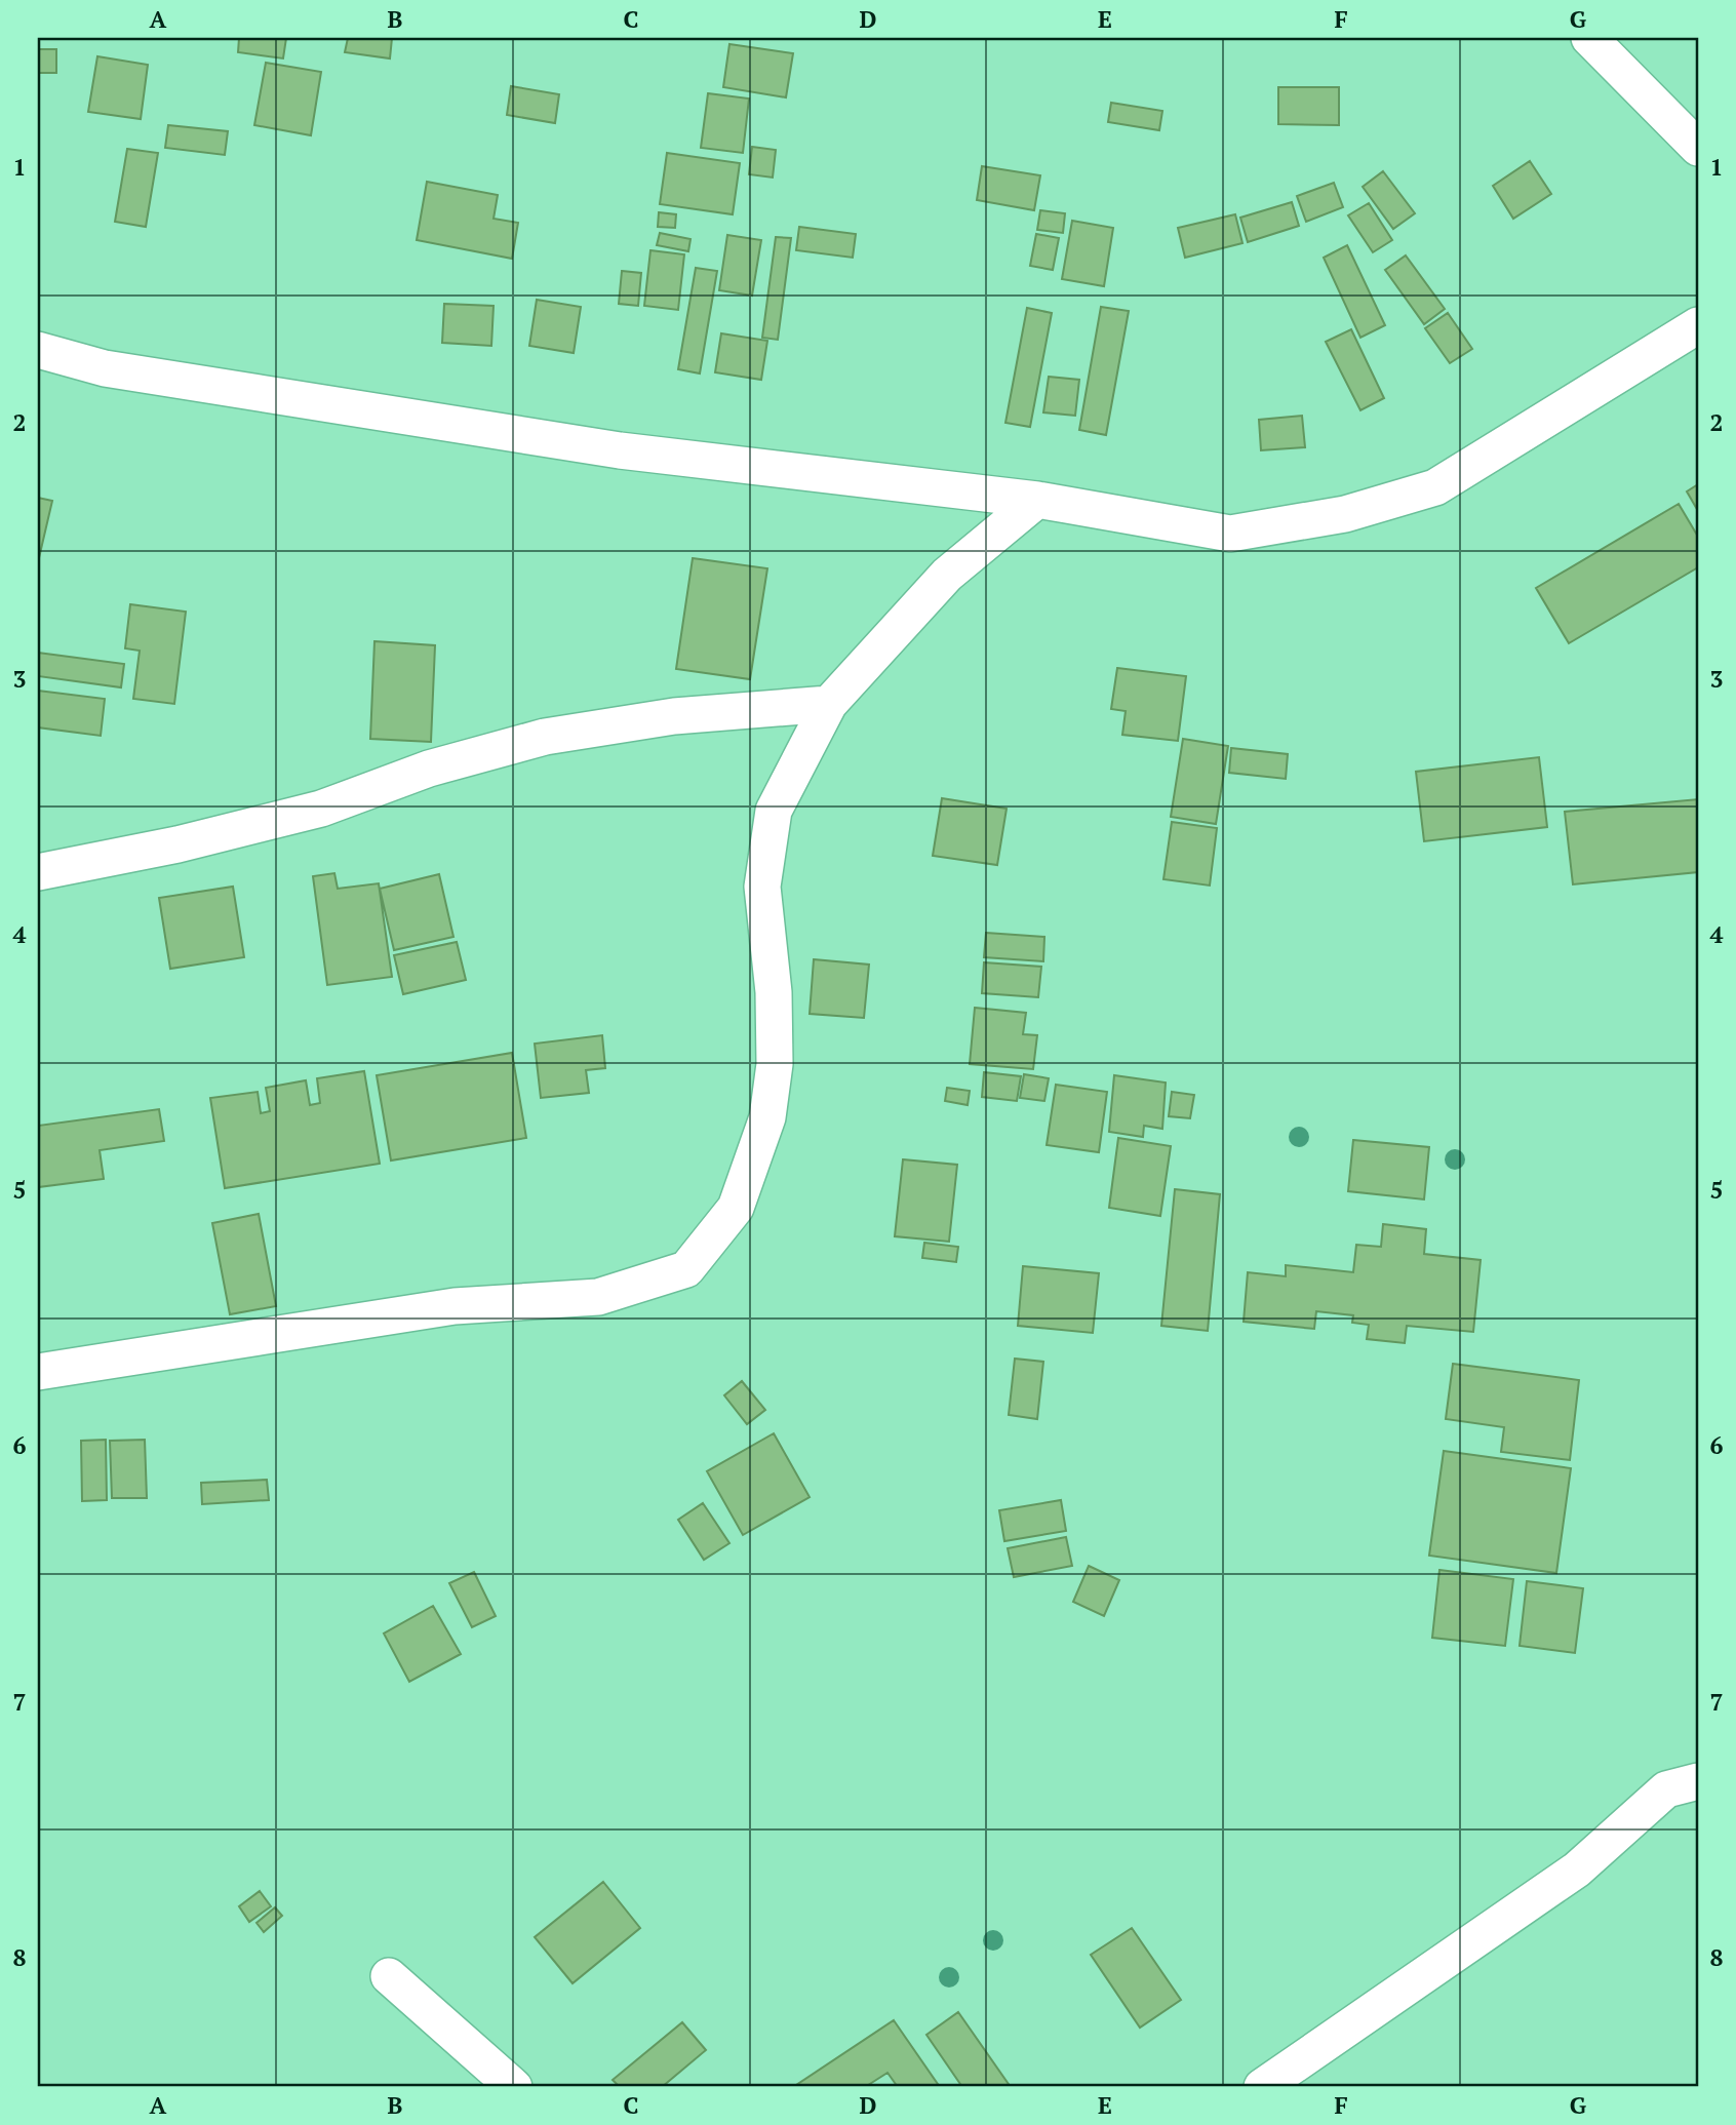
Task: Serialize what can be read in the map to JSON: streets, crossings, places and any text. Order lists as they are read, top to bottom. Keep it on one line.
{"grid":{"columns":["A","B","C","D","E","F","G"],"rows":["1","2","3","4","5","6","7","8"]}}
